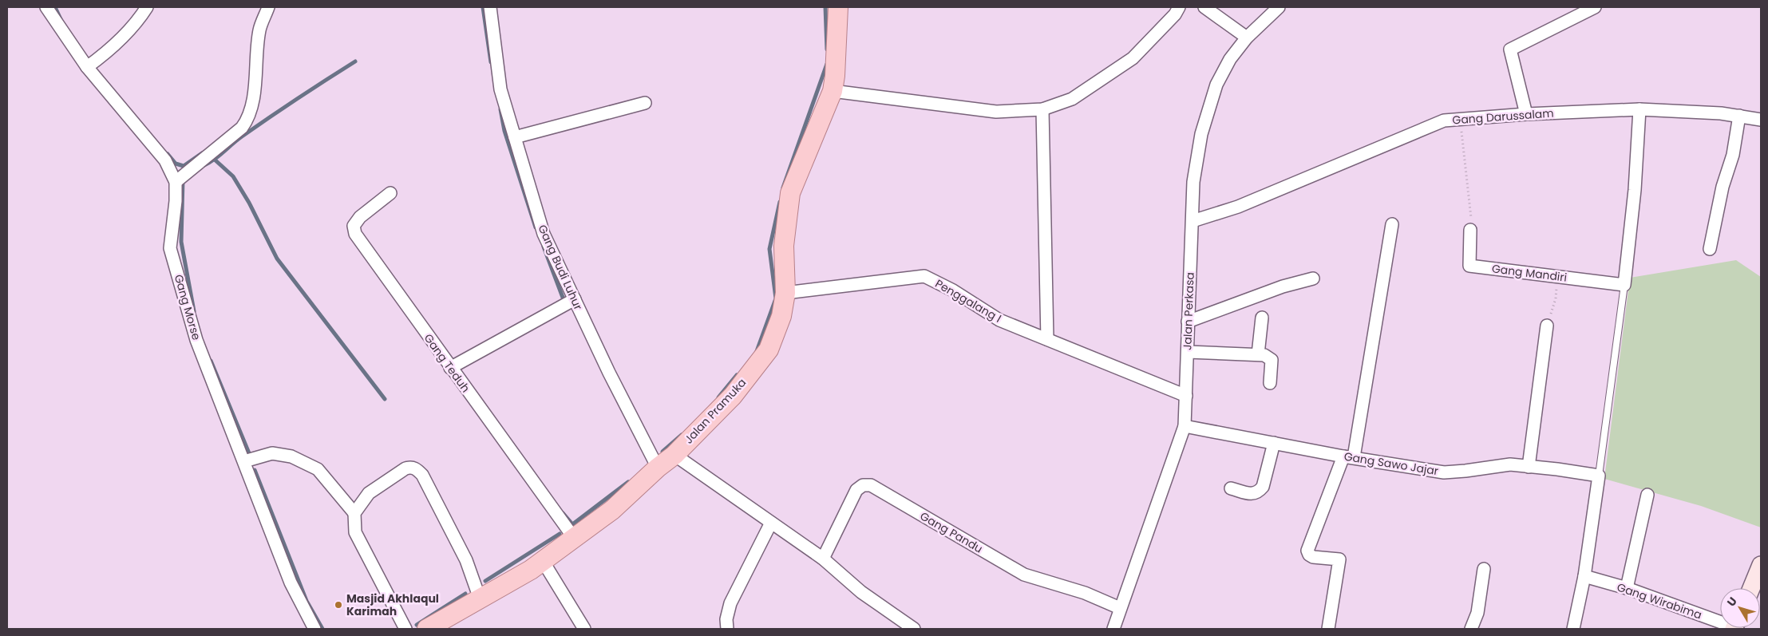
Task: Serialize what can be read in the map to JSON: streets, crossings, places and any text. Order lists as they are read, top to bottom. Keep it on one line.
{"streets":{"main road":["Jalan Pramuka"],"street":["Gang Darussalam","Gang Budi Luhur","Gang Mandiri","Penggalang I","Gang Morse","Jalan Perkasa","Gang Teduh","Gang Sawo Jajar","Gang Pandu","Gang Wirabima"]},"crossings":[["Gang Darussalam","Jalan Perkasa"],["Gang Budi Luhur","Jalan Pramuka"],["Penggalang I","Jalan Perkasa"],["Penggalang I","Jalan Pramuka"],["Jalan Perkasa","Gang Sawo Jajar"],["Jalan Perkasa","Gang Pandu"],["Gang Teduh","Jalan Pramuka"]],"places":["Masjid Akhlaqul Karimah"],"north":"top left"}
